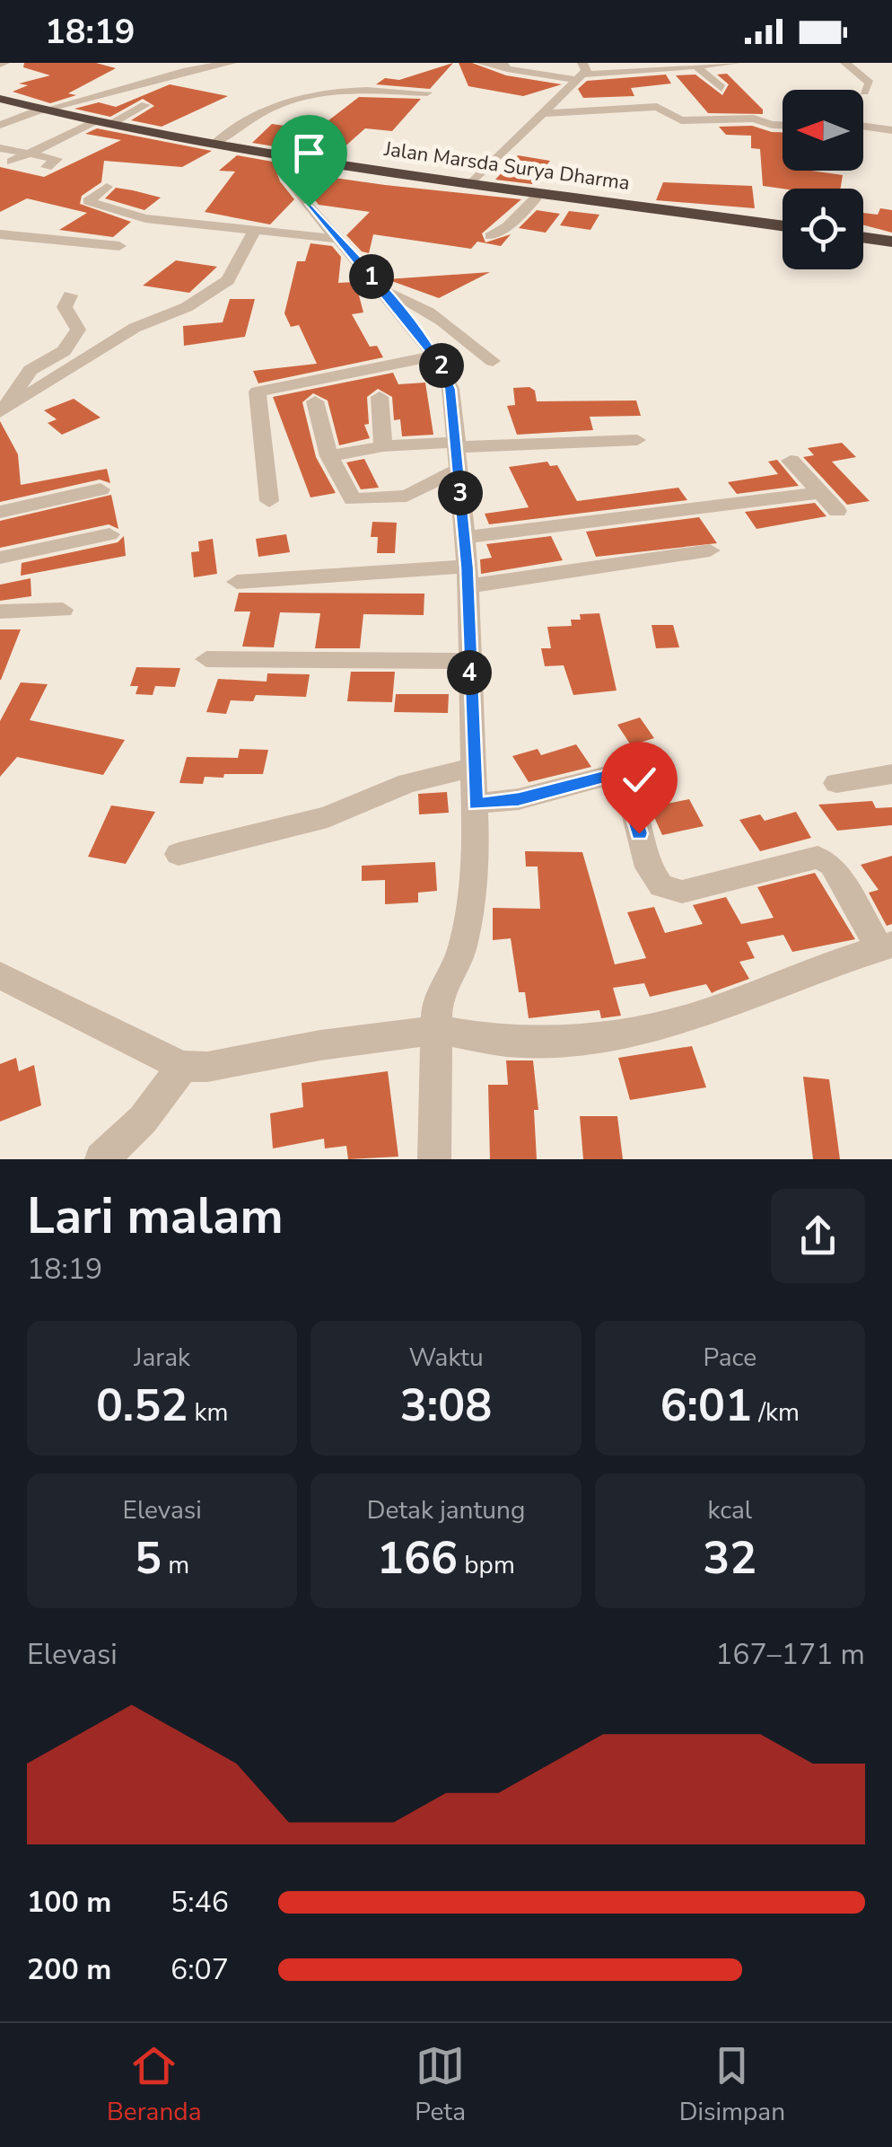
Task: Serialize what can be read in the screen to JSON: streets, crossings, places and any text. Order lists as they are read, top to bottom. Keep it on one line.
{"streets":{"highway":["Jalan Marsda Surya Dharma"]},"north":"left","page":{"status":"18:19","pins":["1","2","3","4"],"heading":["Lari malam","18:19"],"stats":[["Jarak","0.52 km"],["Waktu","3:08"],["Pace","6:01 /km"],["Elevasi","5 m"],["Detak jantung","166 bpm"],["kcal","32"]],"chart":["Elevasi","167–171 m"],"list":[{"name":"100 m","note":"5:46"},{"name":"200 m","note":"6:07"}],"tabs":["Beranda","Peta","Disimpan"]}}
